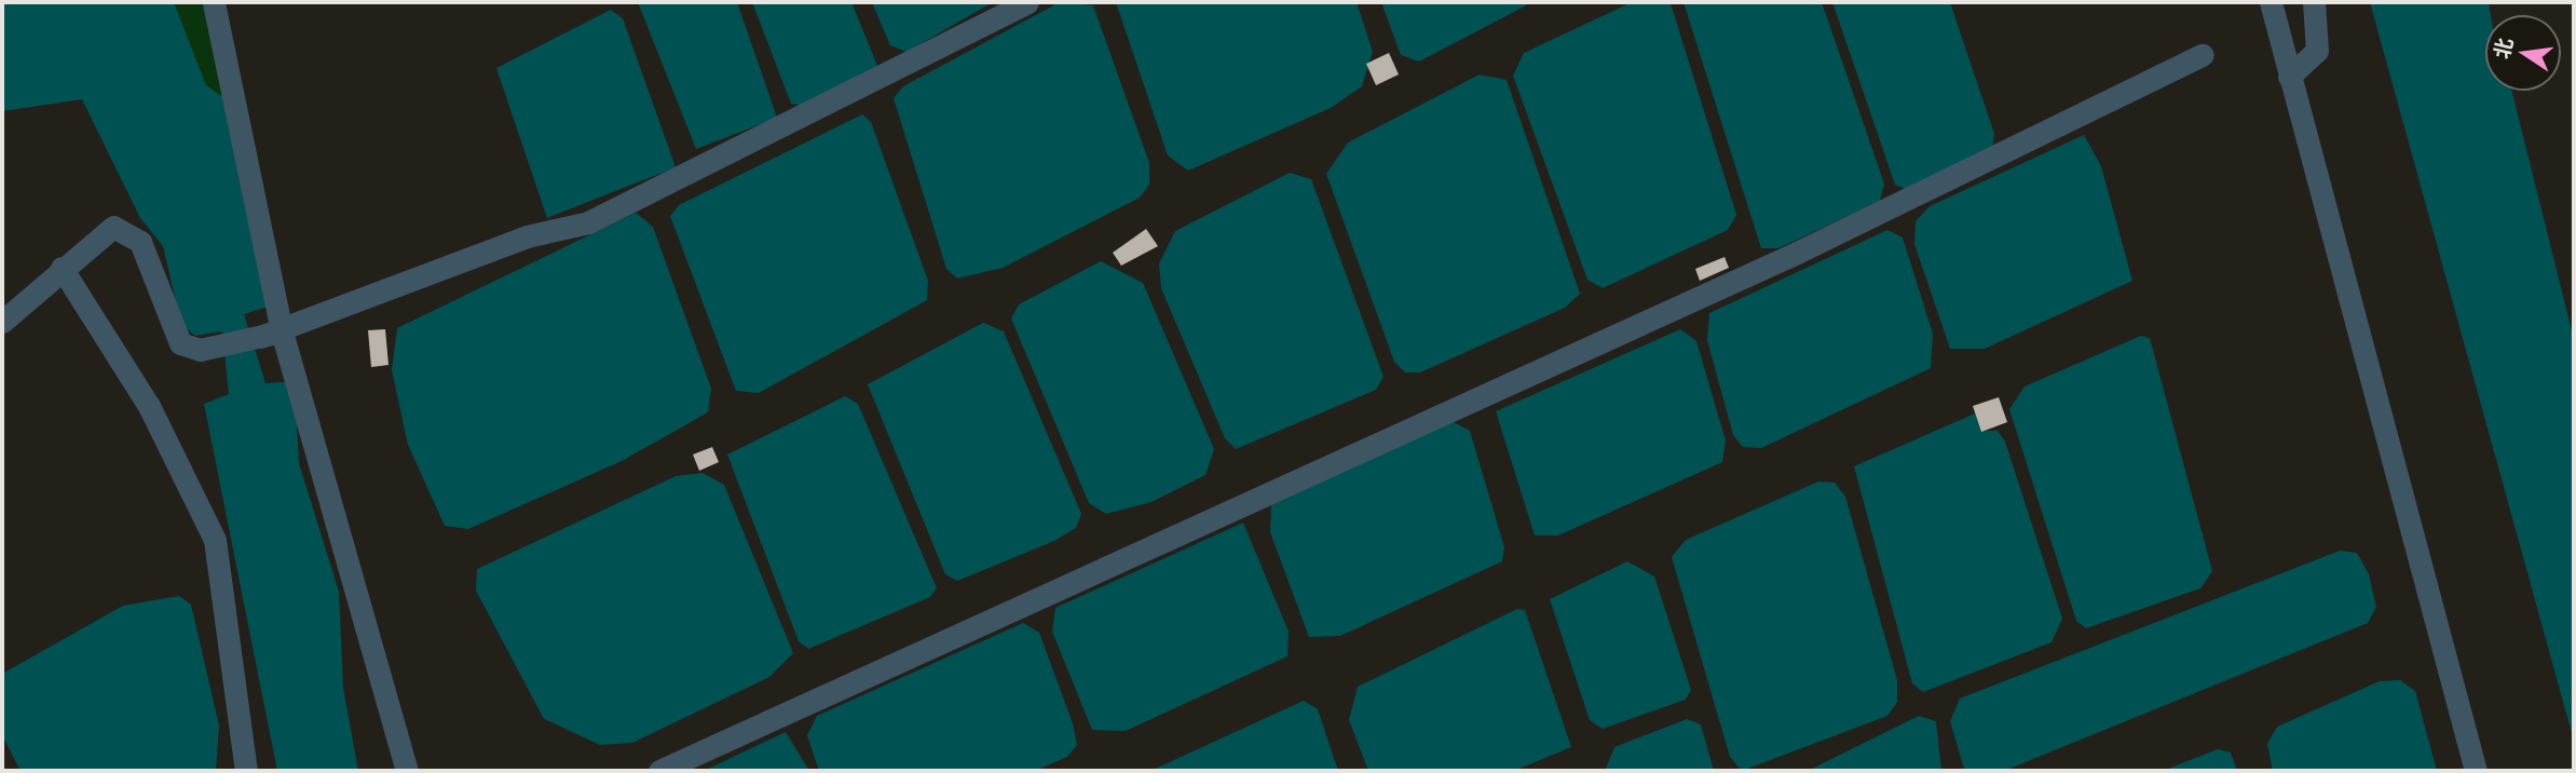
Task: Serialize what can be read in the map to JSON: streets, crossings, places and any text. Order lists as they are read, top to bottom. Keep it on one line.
{"north":"left"}
